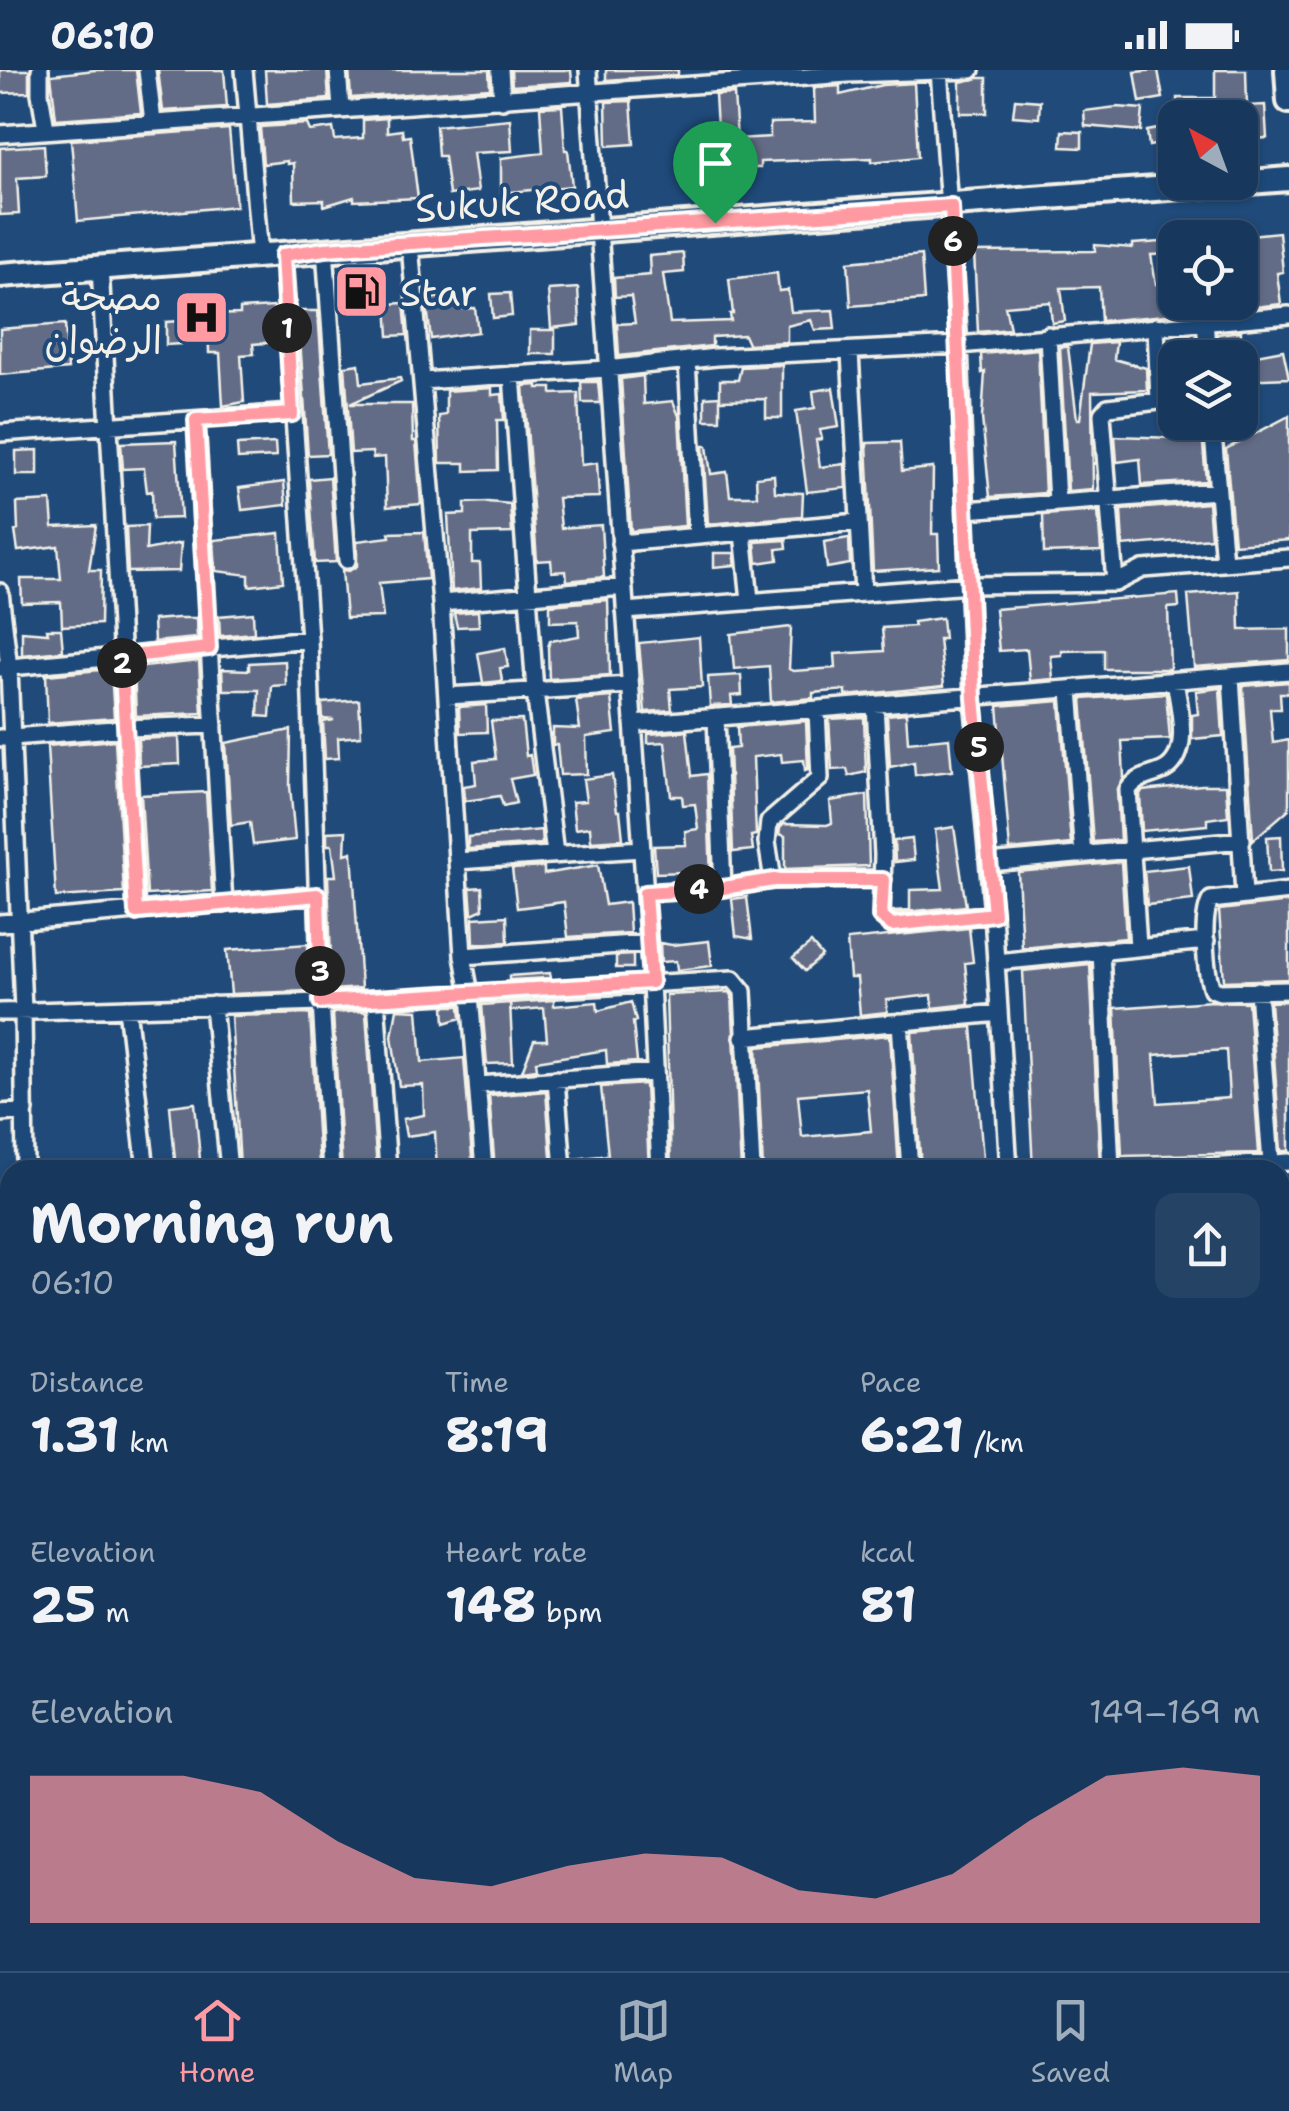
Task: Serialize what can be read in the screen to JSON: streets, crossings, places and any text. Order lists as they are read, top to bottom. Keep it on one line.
{"streets":{"street":["Sukuk Road"]},"places":{"fuel station":["Star"],"hospital":["مصحة الرضوان"]},"north":"top left","page":{"status":"06:10","pins":["6","1","2","5","4","3"],"heading":["Morning run","06:10"],"stats":[["Distance","1.31 km"],["Time","8:19"],["Pace","6:21 /km"],["Elevation","25 m"],["Heart rate","148 bpm"],["kcal","81"]],"chart":["Elevation","149–169 m"],"tabs":["Home","Map","Saved"]}}
